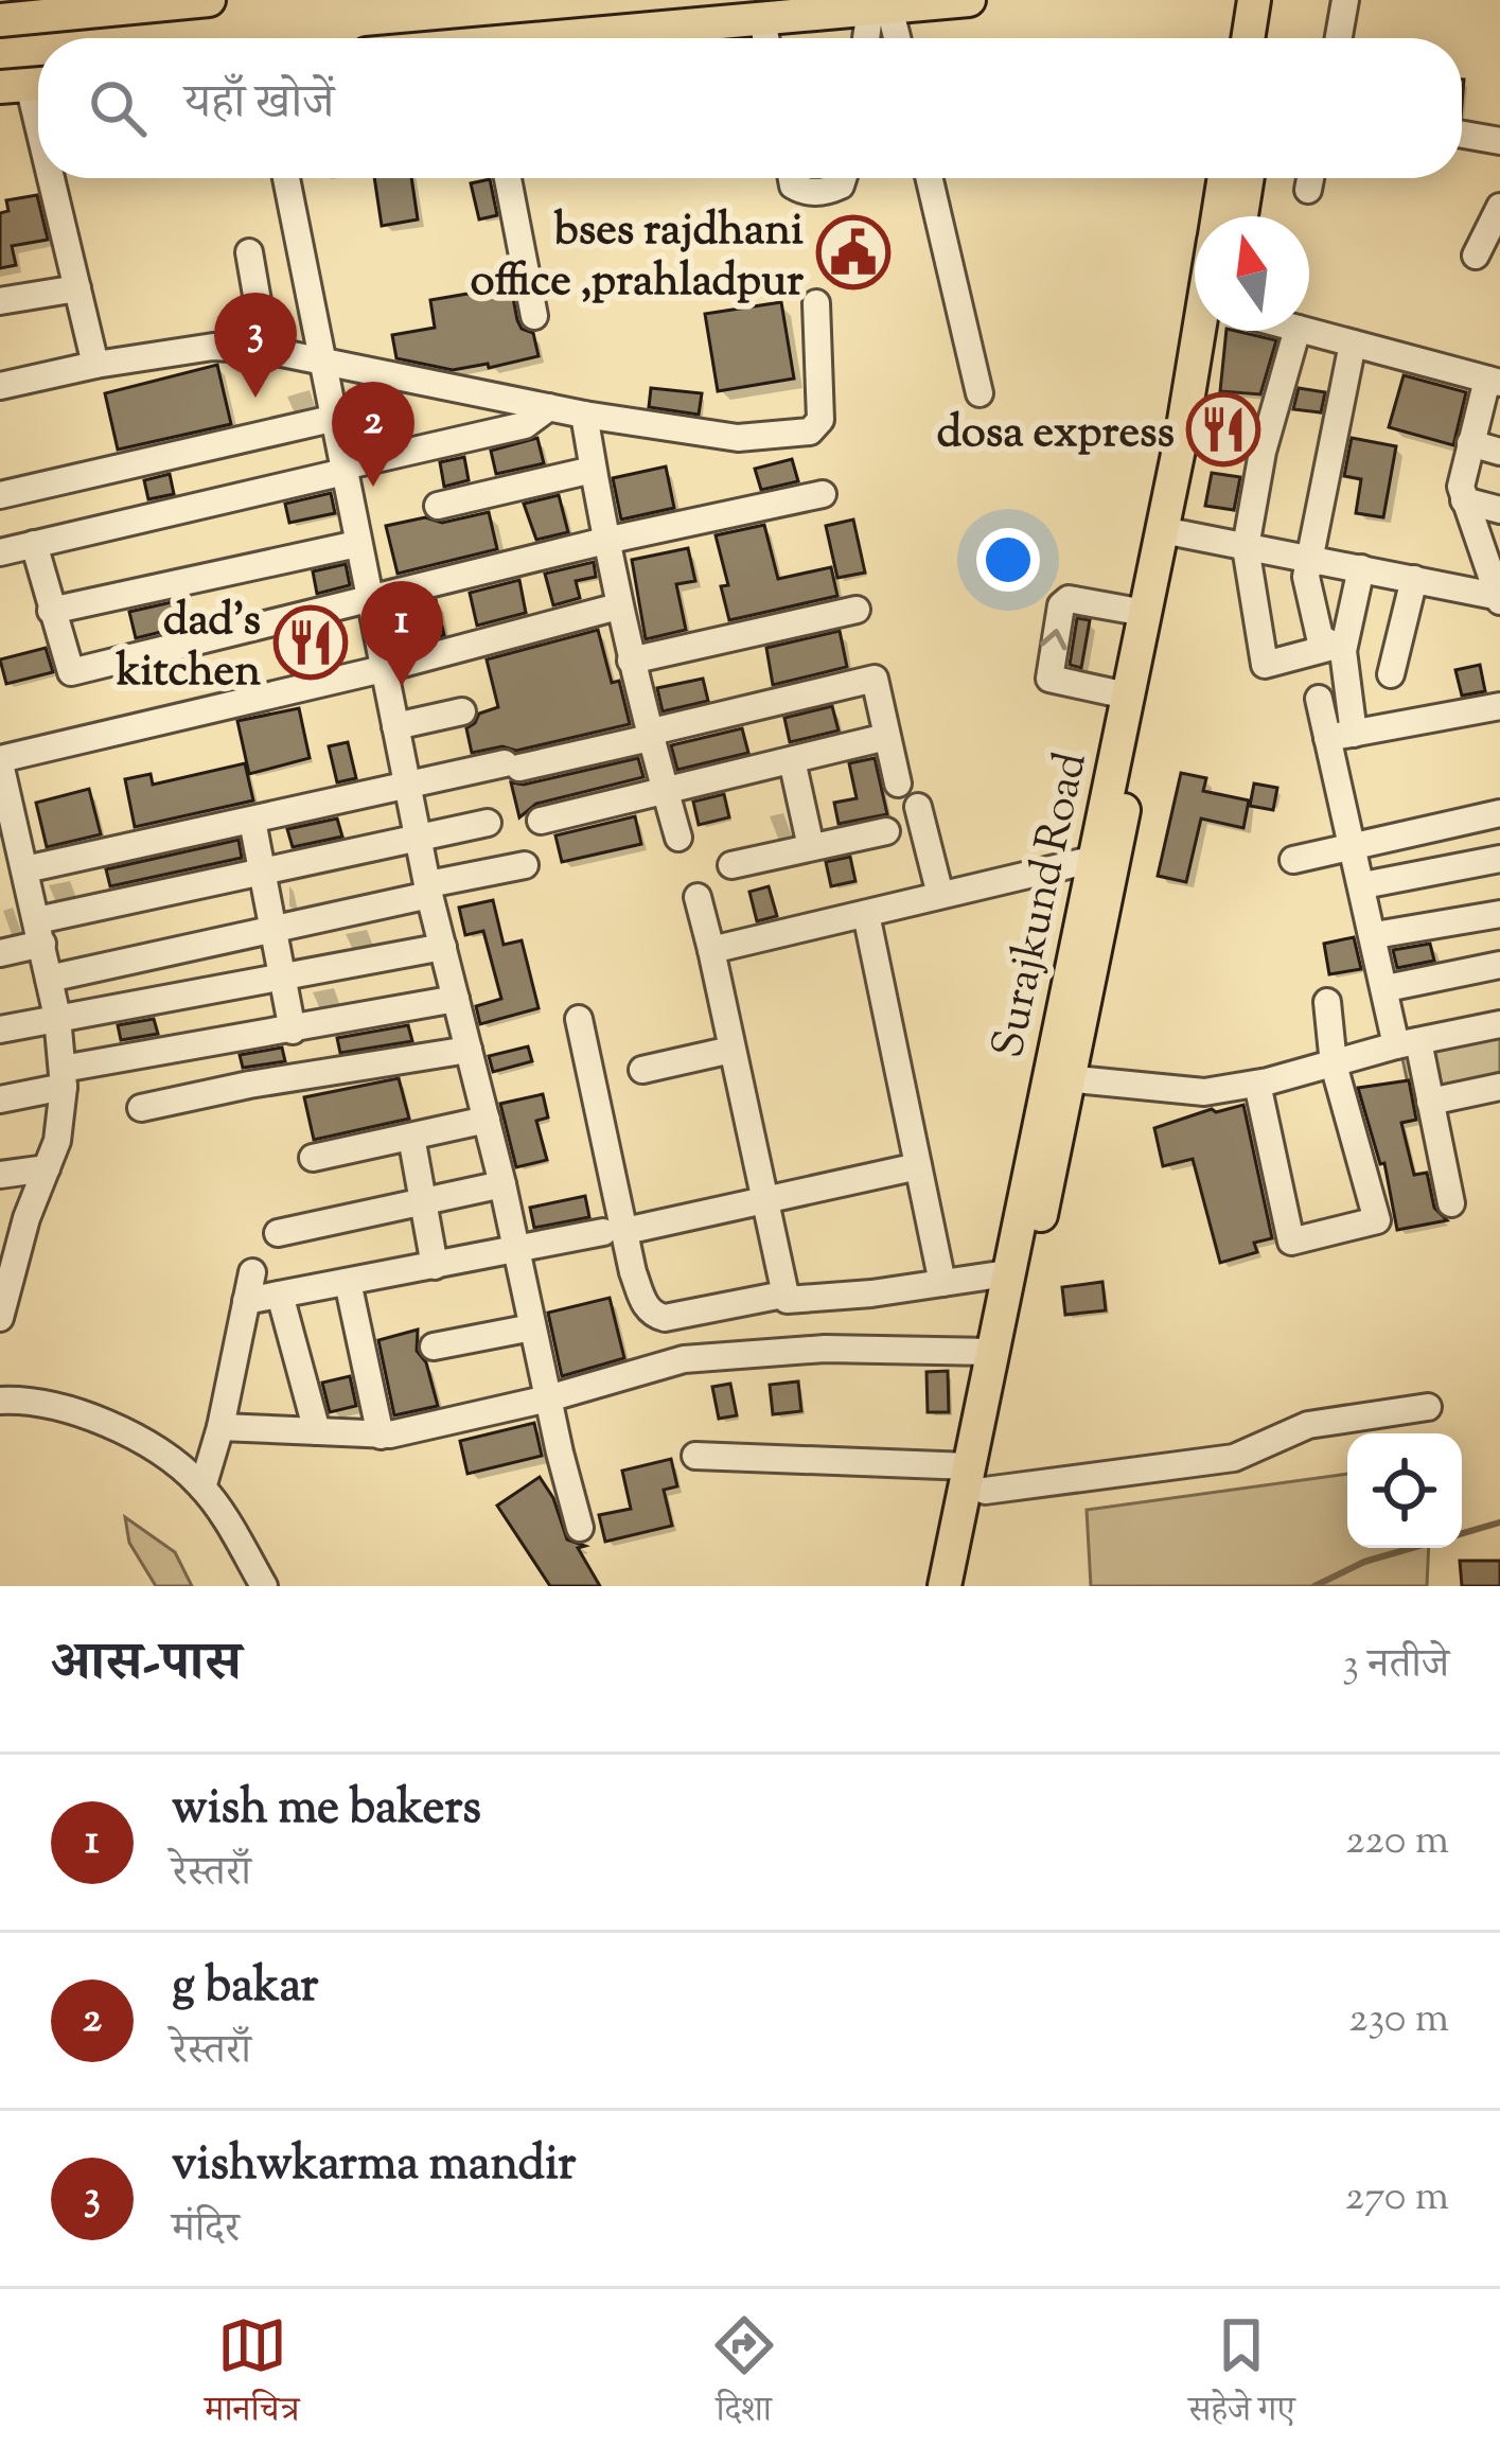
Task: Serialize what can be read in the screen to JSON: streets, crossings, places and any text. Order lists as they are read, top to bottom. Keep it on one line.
{"streets":{"main road":["Surajkund Road"]},"places":{"public building":["bses rajdhani office ,prahladpur"],"restaurant":["dosa express","dad's kitchen"]},"north":"top","page":{"search":"यहाँ खोजें","pins":["3","2","1"],"heading":["आस-पास","3 नतीजे"],"list":[{"mark":"1","name":"wish me bakers","note":"रेस्तराँ","value":"220 m"},{"mark":"2","name":"g bakar","note":"रेस्तराँ","value":"230 m"},{"mark":"3","name":"vishwkarma mandir","note":"मंदिर","value":"270 m"}],"nav":["मानचित्र","दिशा","सहेजे गए"]}}
